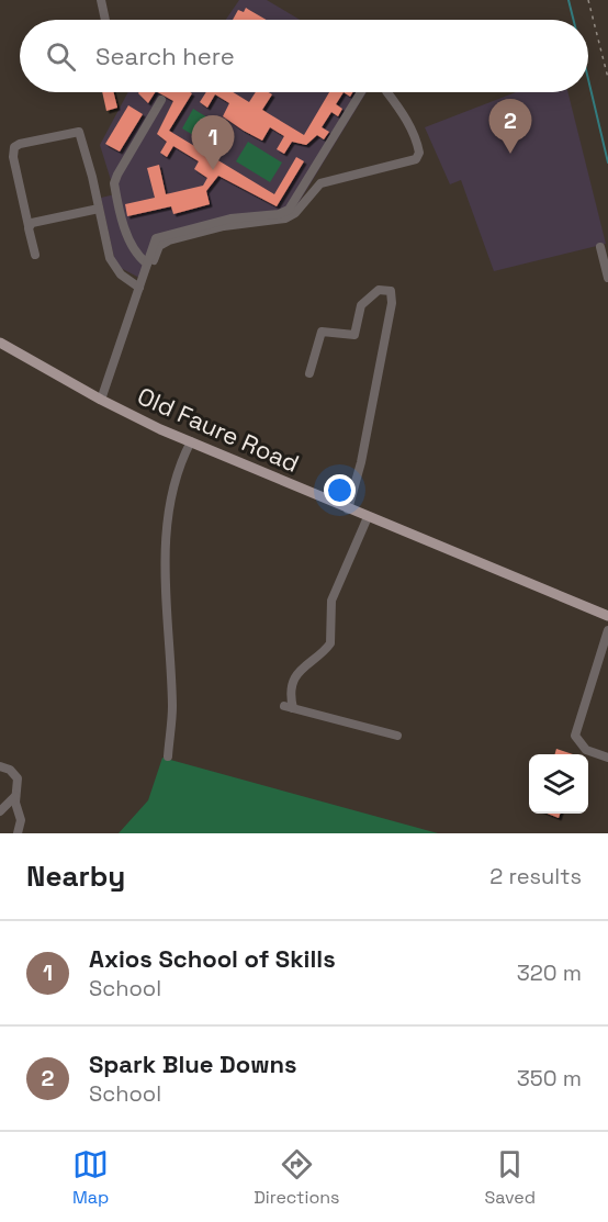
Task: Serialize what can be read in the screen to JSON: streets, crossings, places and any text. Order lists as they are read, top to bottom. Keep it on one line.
{"streets":{"main road":["Old Faure Road"]},"page":{"search":"Search here","pins":["2","1"],"heading":["Nearby","2 results"],"list":[{"mark":"1","name":"Axios School of Skills","note":"School","value":"320 m"},{"mark":"2","name":"Spark Blue Downs","note":"School","value":"350 m"}],"nav":["Map","Directions","Saved"]}}
